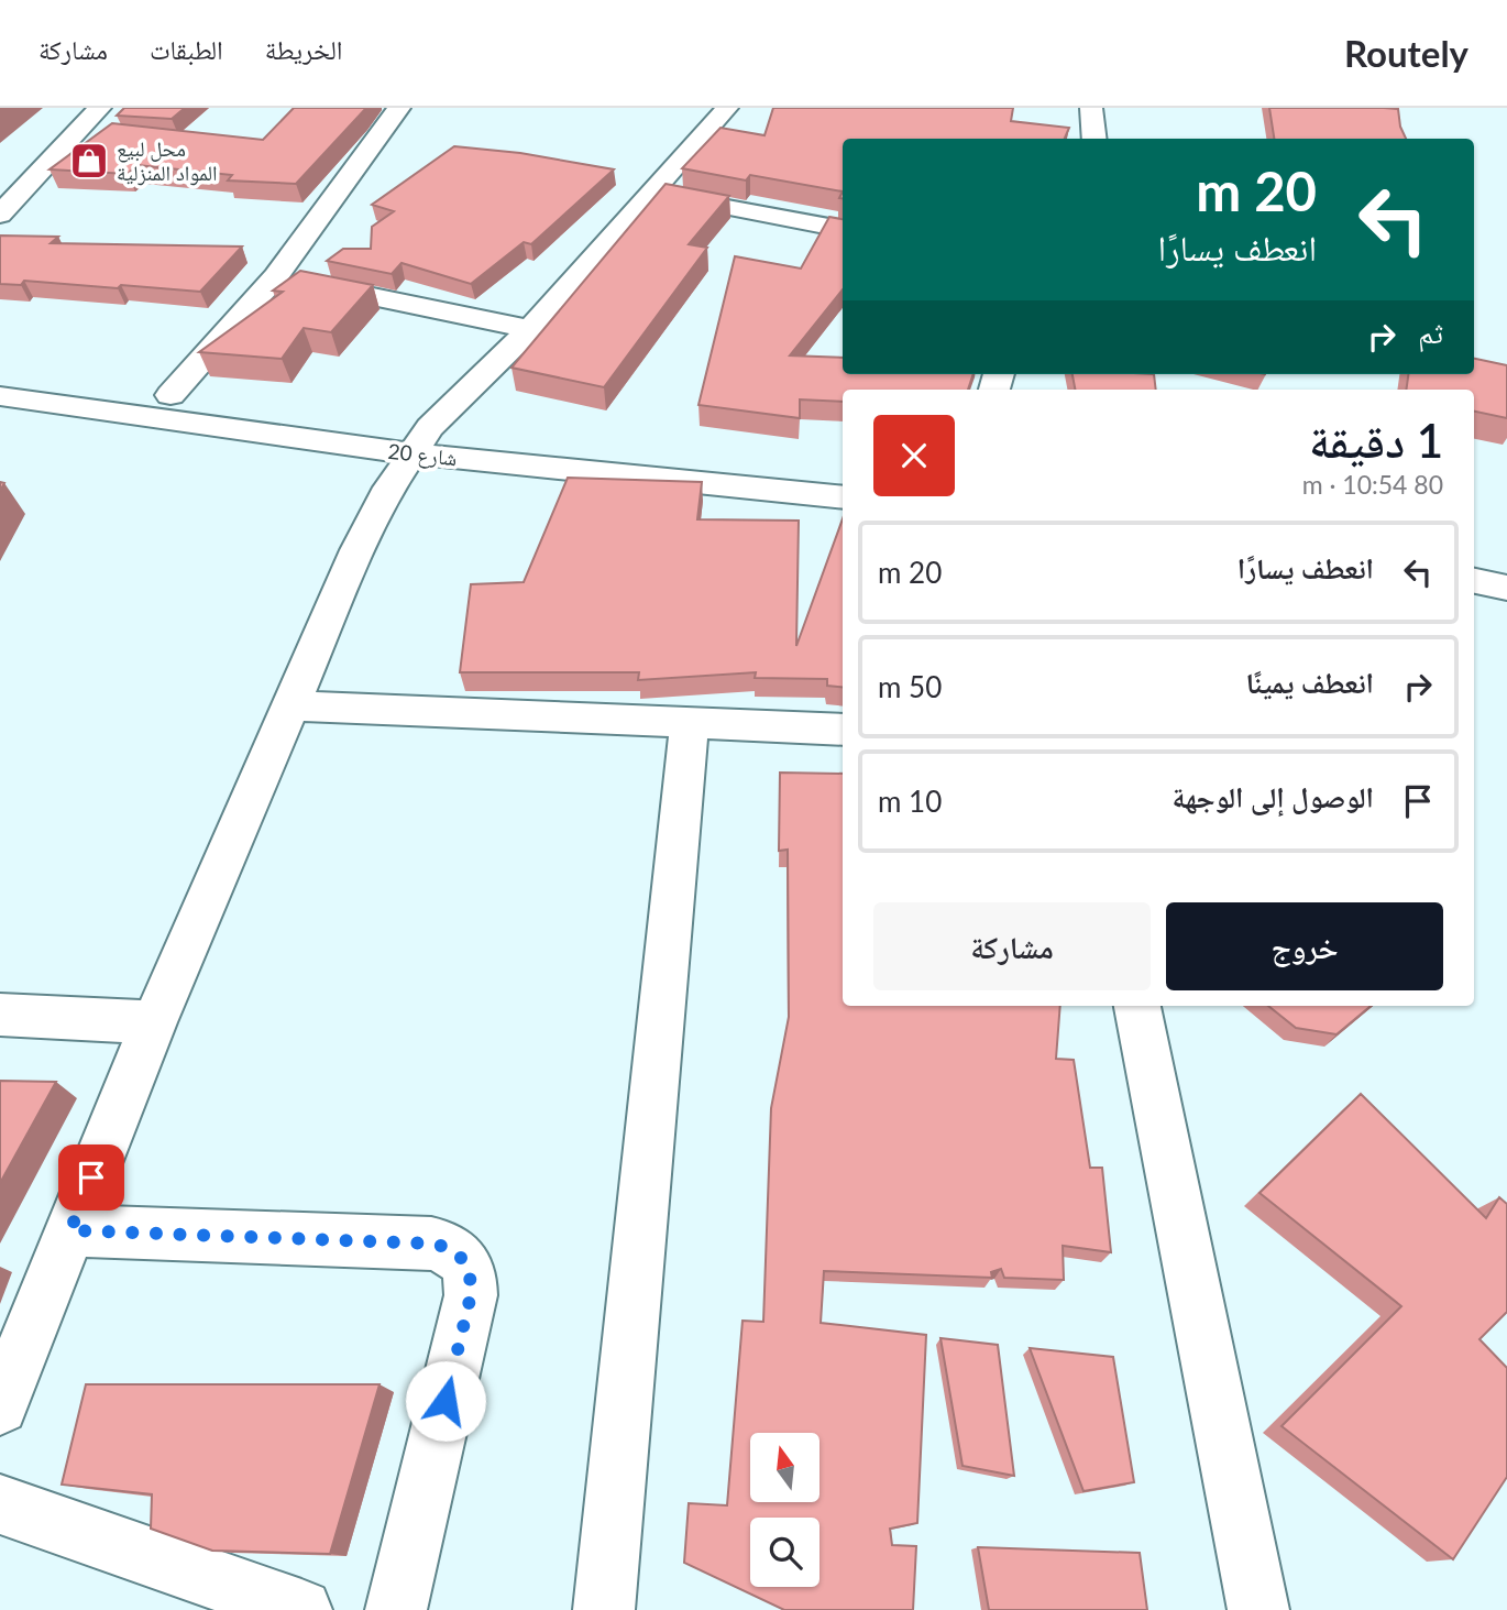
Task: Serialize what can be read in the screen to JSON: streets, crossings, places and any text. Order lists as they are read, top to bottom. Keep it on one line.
{"streets":{"street":["شارع 20"]},"places":{"shop":["محل لبيع المواد المنزلية"]},"north":"top","page":{"header":"Routely","nav":["الخريطة","الطبقات","مشاركة"],"turn":["20 m","انعطف يسارًا"],"then":"ثم","heading":["1 دقيقة","80 m · 10:54"],"list":[{"name":"انعطف يسارًا","value":"20 m"},{"name":"انعطف يمينًا","value":"50 m"},{"name":"الوصول إلى الوجهة","value":"10 m"}],"buttons":["خروج","مشاركة"]}}
